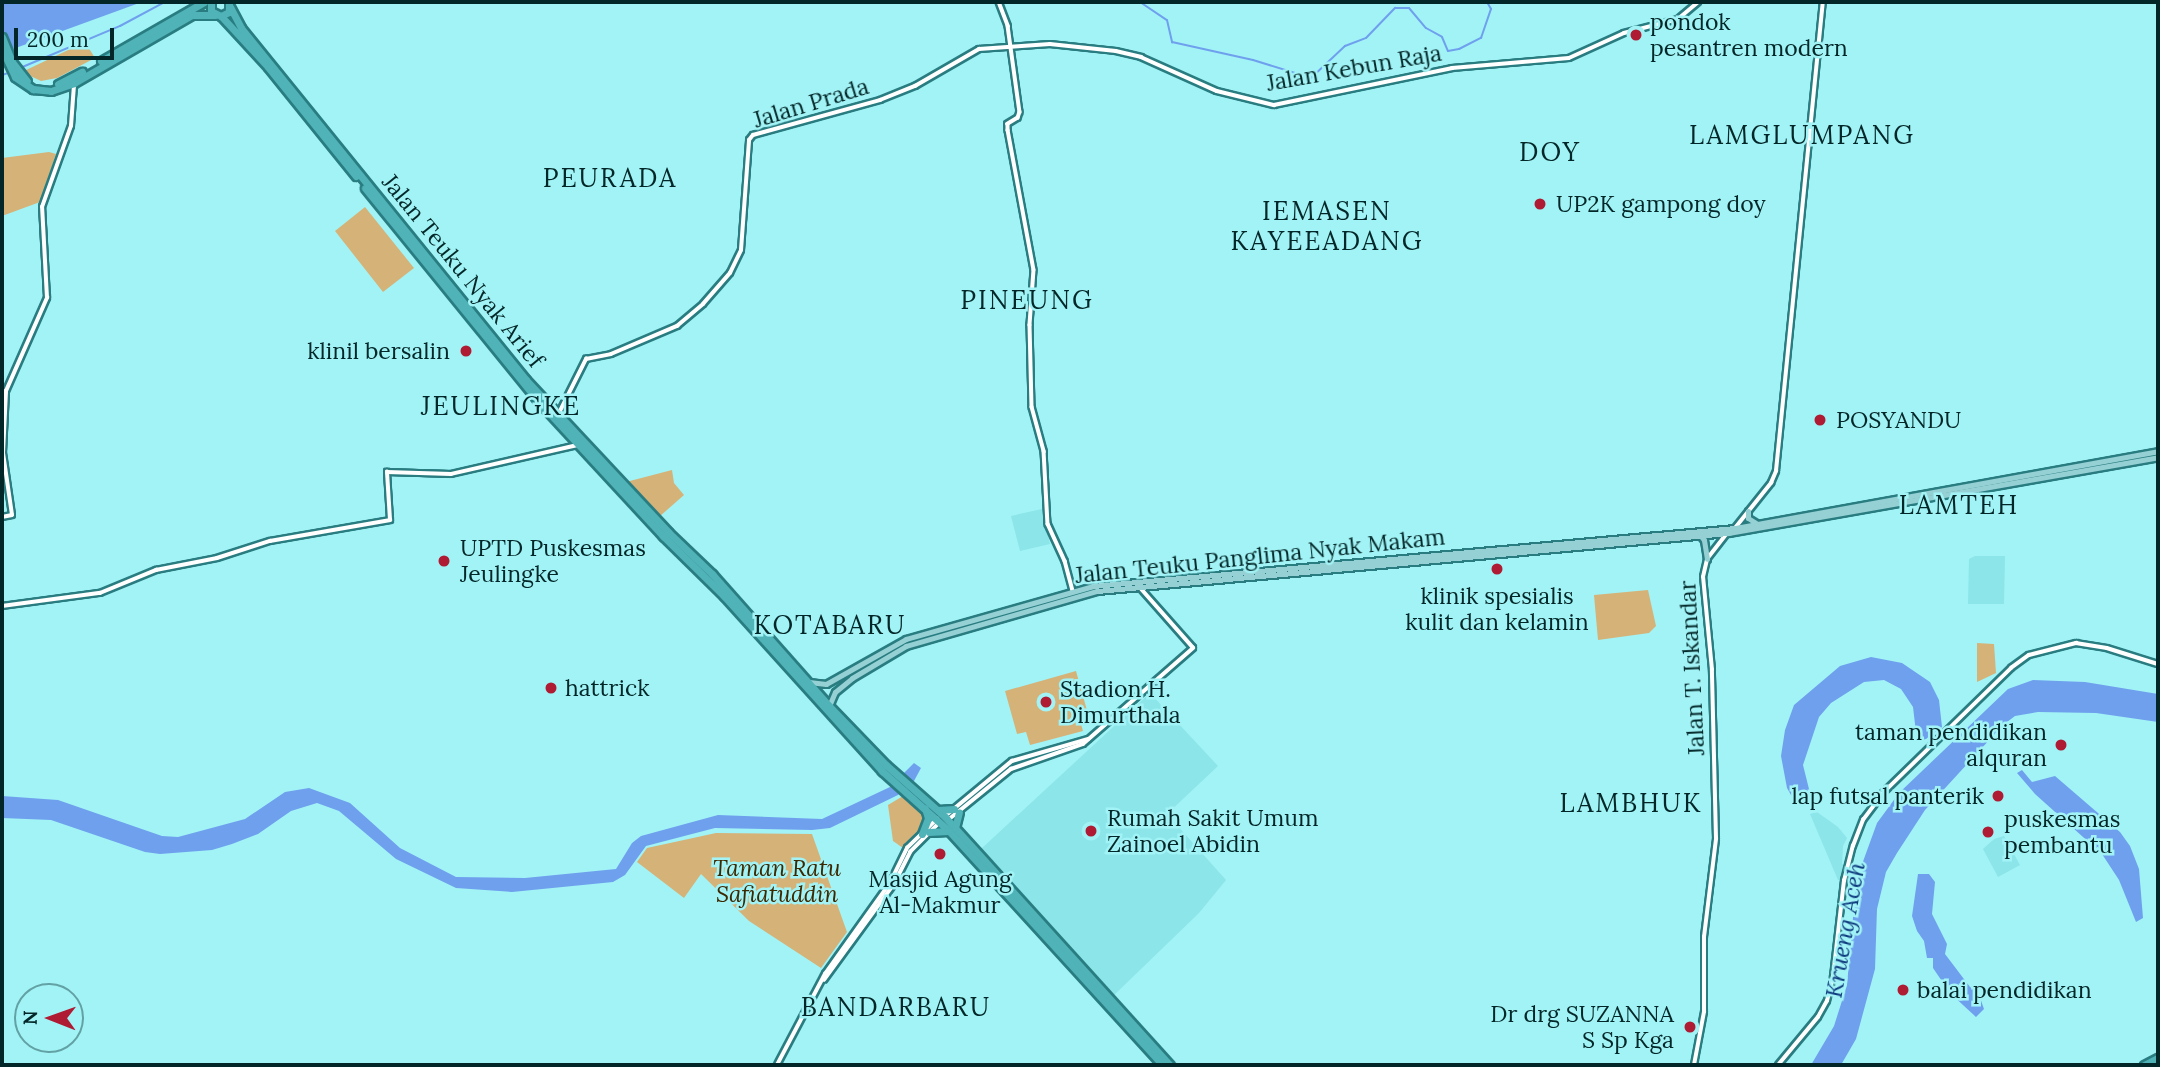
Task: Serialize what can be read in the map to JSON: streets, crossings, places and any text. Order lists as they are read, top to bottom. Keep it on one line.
{"streets":{"highway":["Jalan Teuku Nyak Arief"],"main road":["Jalan Teuku Panglima Nyak Makam"],"street":["Jalan Kebun Raja","Jalan Prada","Jalan T. Iskandar"]},"crossings":[["Jalan Kebun Raja","Jalan Prada"],["Jalan Teuku Nyak Arief","Jalan Teuku Panglima Nyak Makam"],["Jalan Teuku Panglima Nyak Makam","Jalan T. Iskandar"]],"districts":["LAMGLUMPANG","DOY","PEURADA","IEMASEN KAYEEADANG","PINEUNG","JEULINGKE","LAMTEH","KOTABARU","LAMBHUK","BANDARBARU"],"water":["Krueng Aceh"],"parks":["Taman Ratu Safiatuddin"],"places":["pondok pesantren modern","UP2K gampong doy","klinil bersalin","POSYANDU","UPTD Puskesmas Jeulingke","klinik spesialis kulit dan kelamin","hattrick","Stadion H. Dimurthala","taman pendidikan alquran","lap futsal panterik","Rumah Sakit Umum Zainoel Abidin","puskesmas pembantu","Masjid Agung Al-Makmur","balai pendidikan","Dr drg SUZANNA S Sp Kga"],"scale_bar":"200 m","north":"left"}
